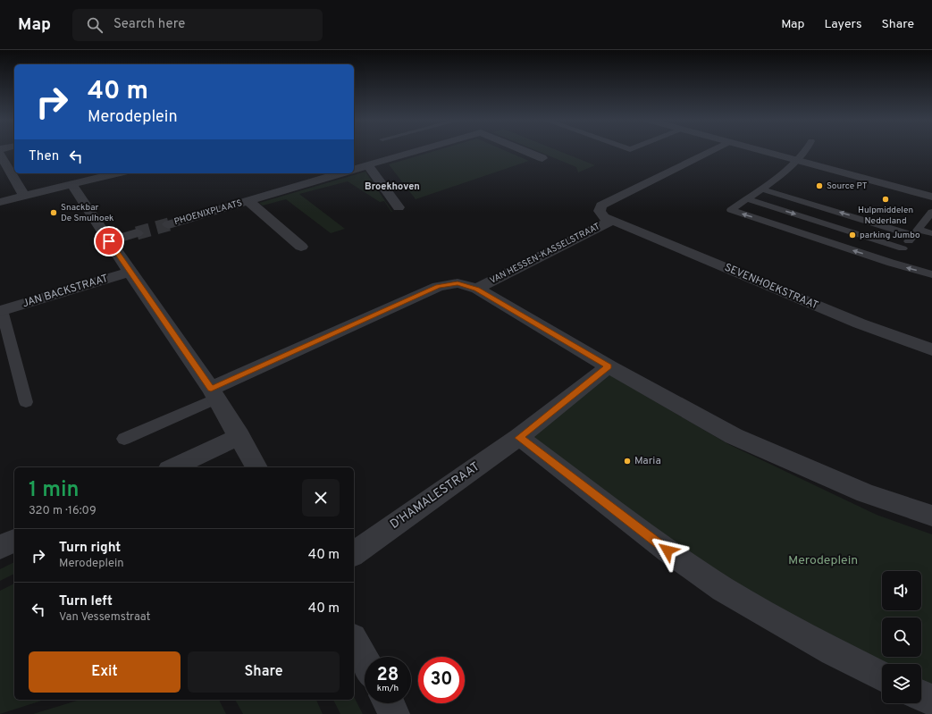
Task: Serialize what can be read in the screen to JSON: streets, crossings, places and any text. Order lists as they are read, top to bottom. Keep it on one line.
{"streets":{"street":["PHOENIXPLAATS","VAN HESSEN-KASSELSTRAAT","SEVENHOEKSTRAAT","JAN BACKSTRAAT","D'HAMALESTRAAT"]},"crossings":[["VAN HESSEN-KASSELSTRAAT","SEVENHOEKSTRAAT"]],"districts":["Broekhoven"],"parks":["Merodeplein"],"places":["Source PT","Hulpmiddelen Nederland","Snackbar De Smulhoek","parking Jumbo","Maria"],"page":{"header":"Map","search":"Search here","nav":["Map","Layers","Share"],"turn":["40 m","Merodeplein"],"then":"Then","heading":["1 min","320 m · 16:09"],"list":[{"name":"Turn right","note":"Merodeplein","value":"40 m"},{"name":"Turn left","note":"Van Vessemstraat","value":"40 m"}],"buttons":["Exit","Share"],"speed":"28 km/h","limit":"30"}}
